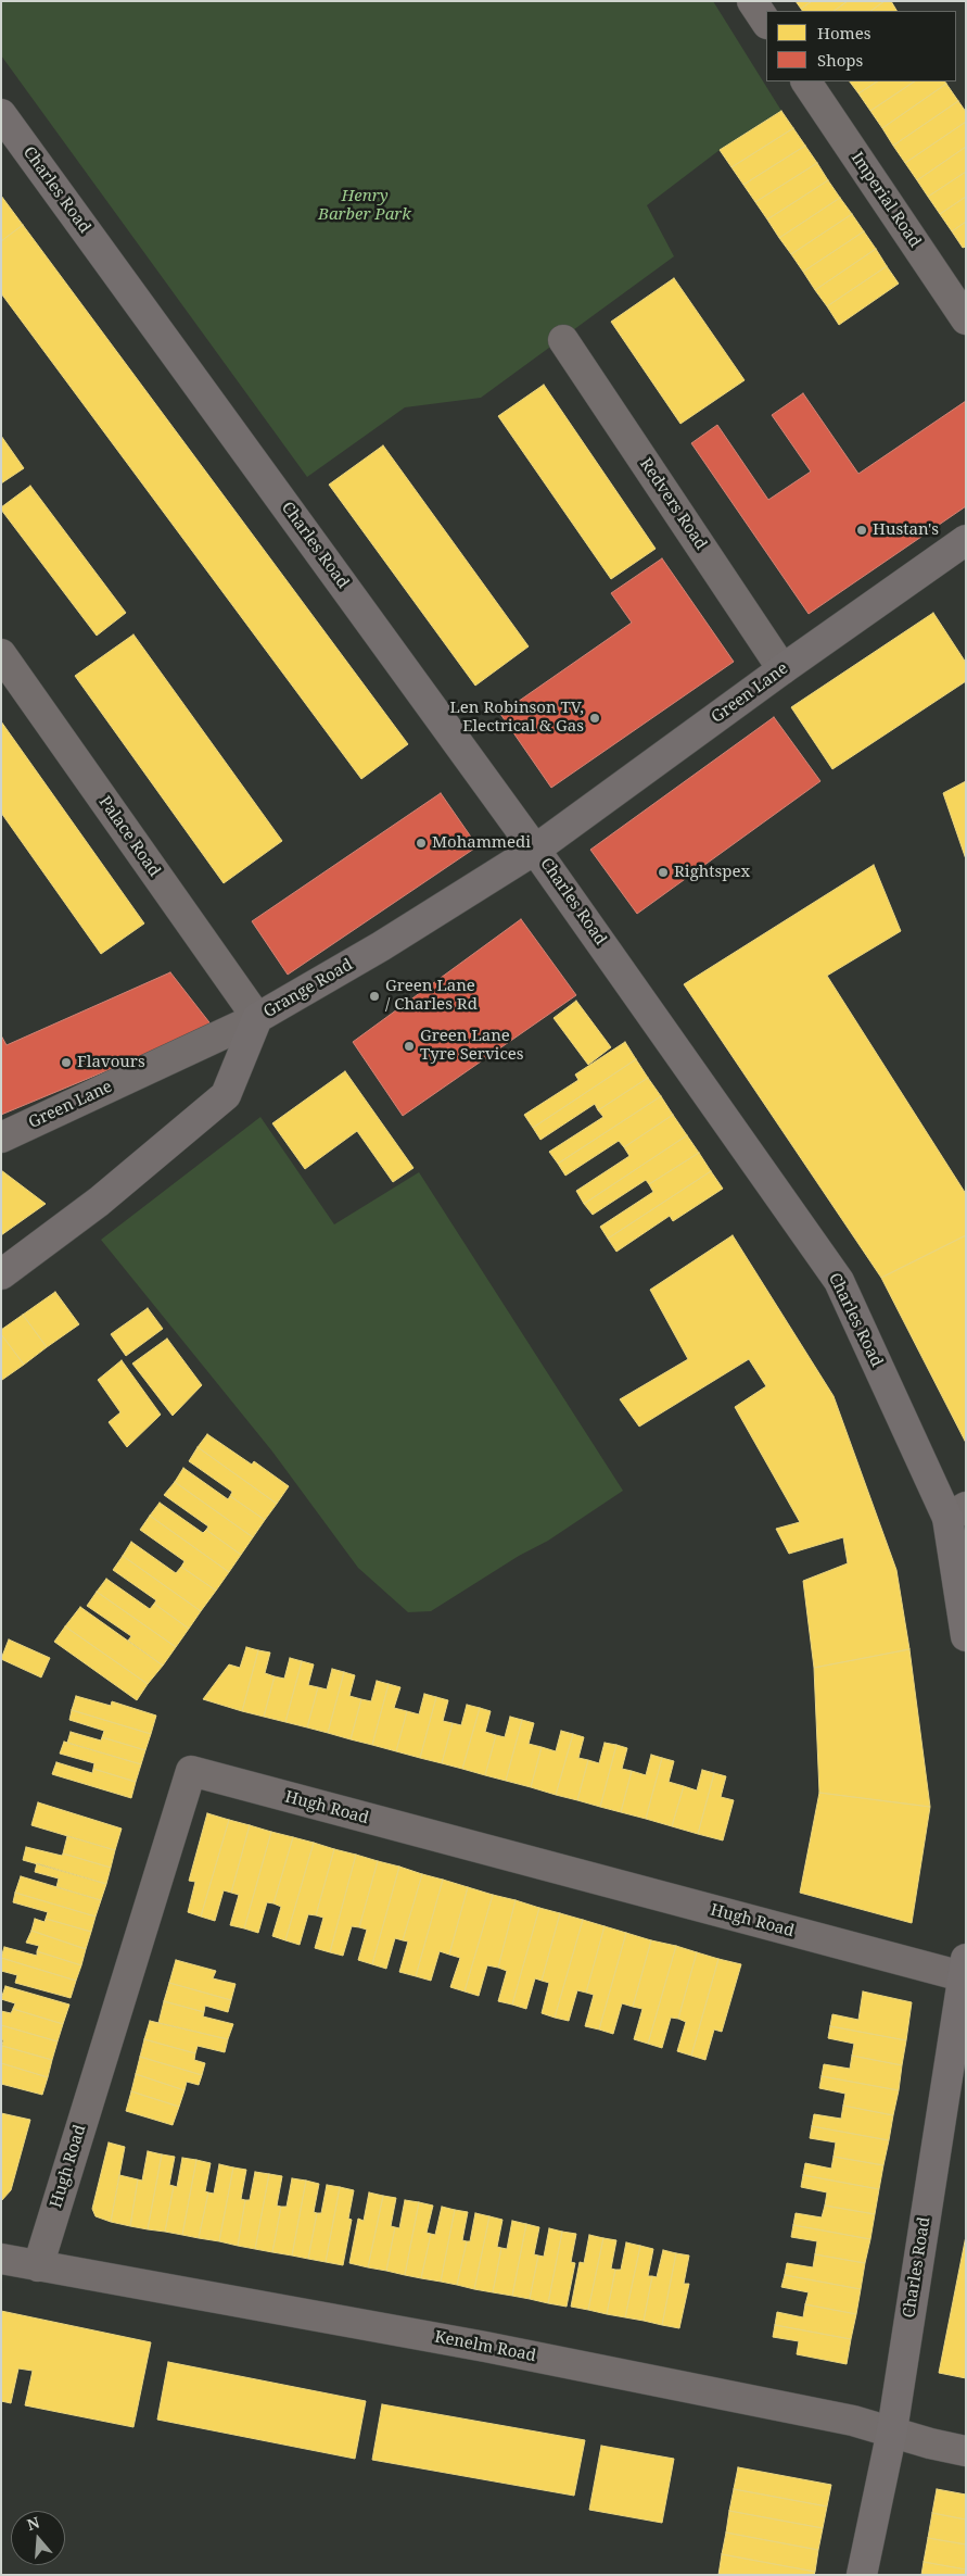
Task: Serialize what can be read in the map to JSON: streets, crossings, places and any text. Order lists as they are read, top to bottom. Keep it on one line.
{"streets":{"street":["Charles Road","Imperial Road","Redvers Road","Green Lane","Palace Road","Grange Road","Hugh Road","Kenelm Road"]},"crossings":[["Charles Road","Green Lane"],["Charles Road","Grange Road"],["Charles Road","Hugh Road"],["Charles Road","Kenelm Road"],["Redvers Road","Green Lane"],["Green Lane","Palace Road"],["Green Lane","Grange Road"],["Palace Road","Grange Road"],["Hugh Road","Kenelm Road"]],"parks":["Henry Barber Park"],"places":["Hustan's","Len Robinson TV, Electrical & Gas","Mohammedi","Rightspex","Green Lane / Charles Rd","Green Lane Tyre Services","Flavours"],"legend":["Homes","Shops"],"north":"top"}
